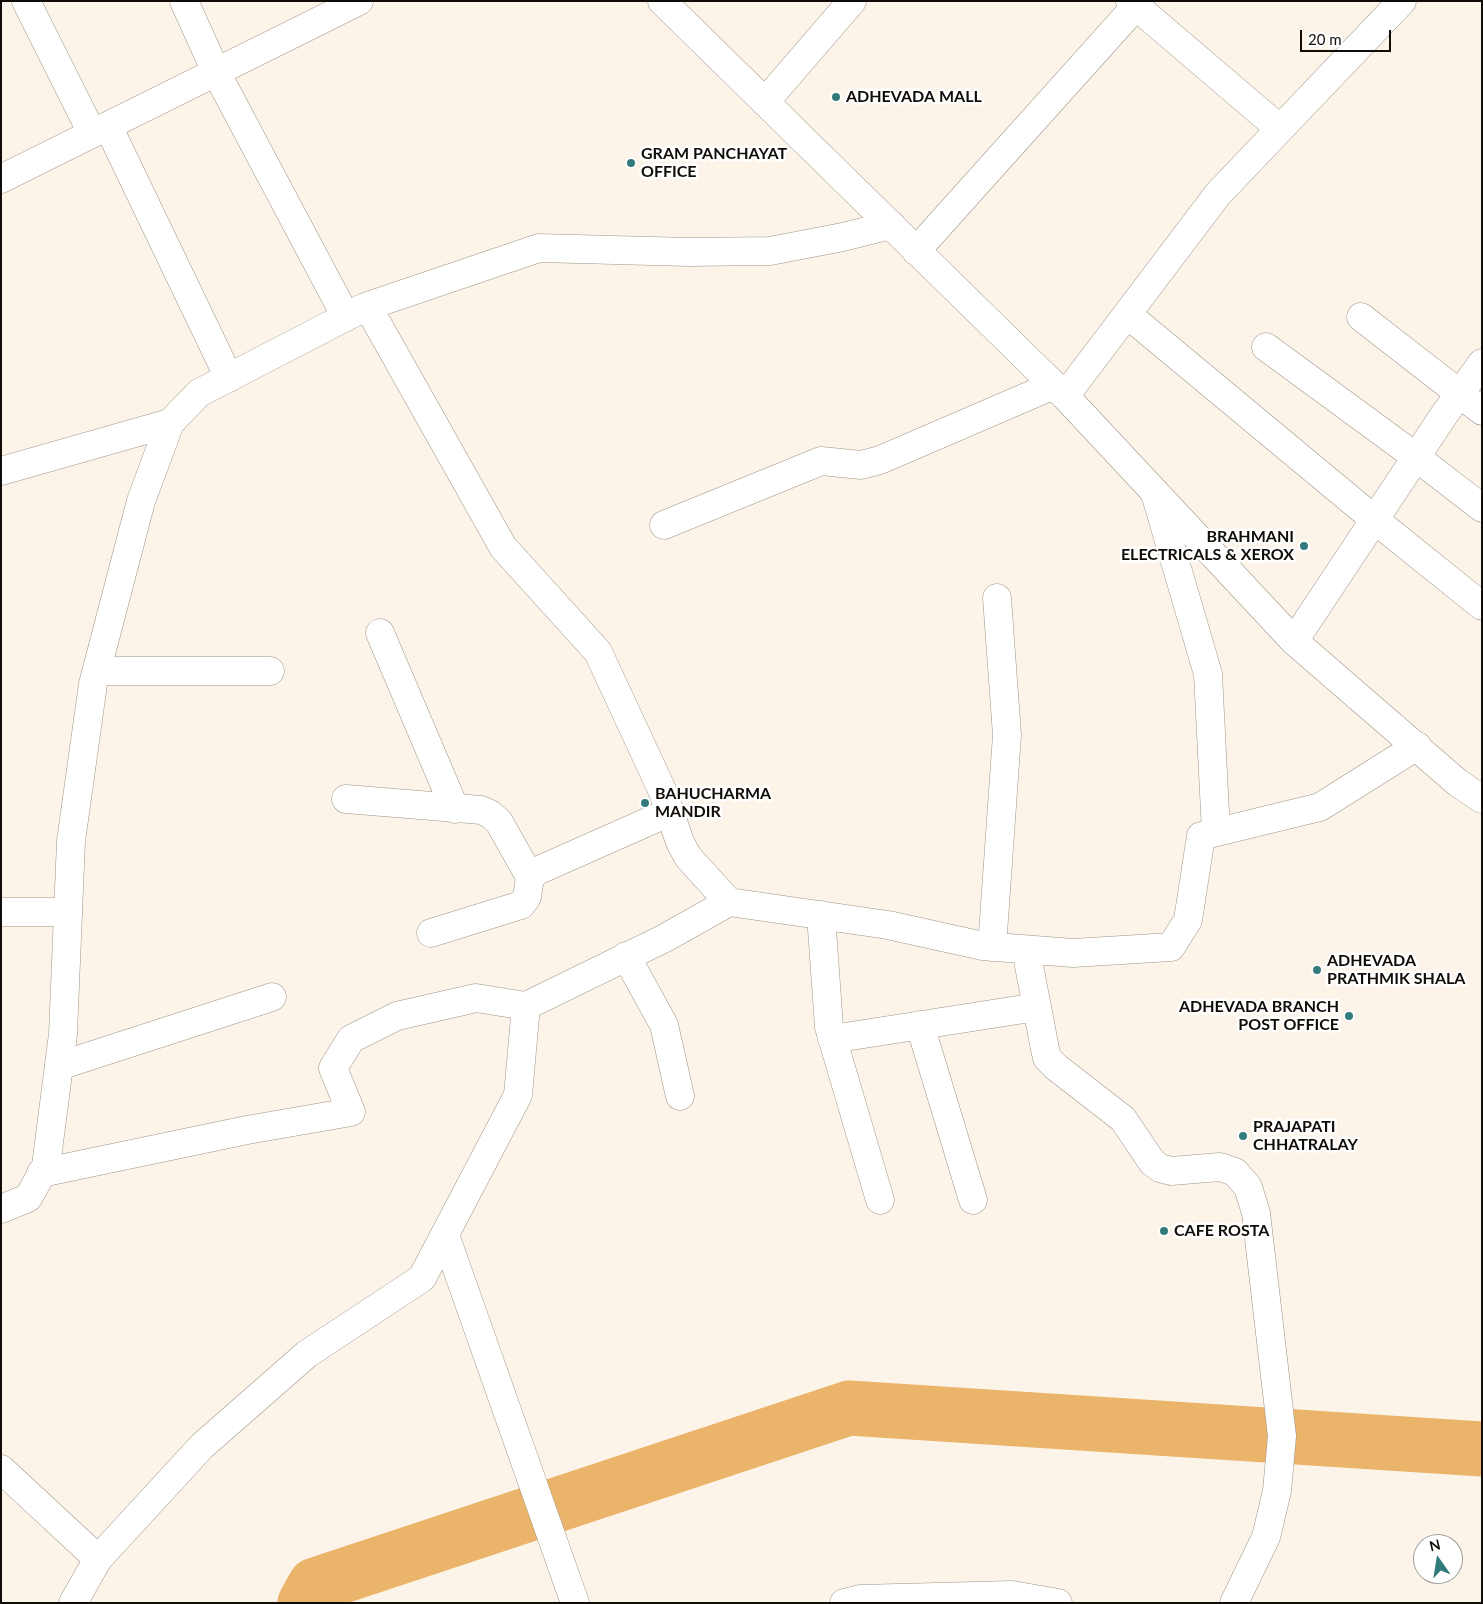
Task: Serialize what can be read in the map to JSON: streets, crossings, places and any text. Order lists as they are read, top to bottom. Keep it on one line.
{"places":["ADHEVADA MALL","GRAM PANCHAYAT OFFICE","BRAHMANI ELECTRICALS & XEROX","BAHUCHARMA MANDIR","ADHEVADA PRATHMIK SHALA","ADHEVADA BRANCH POST OFFICE","PRAJAPATI CHHATRALAY","CAFE ROSTA"],"scale_bar":"20 m","north":"top"}
